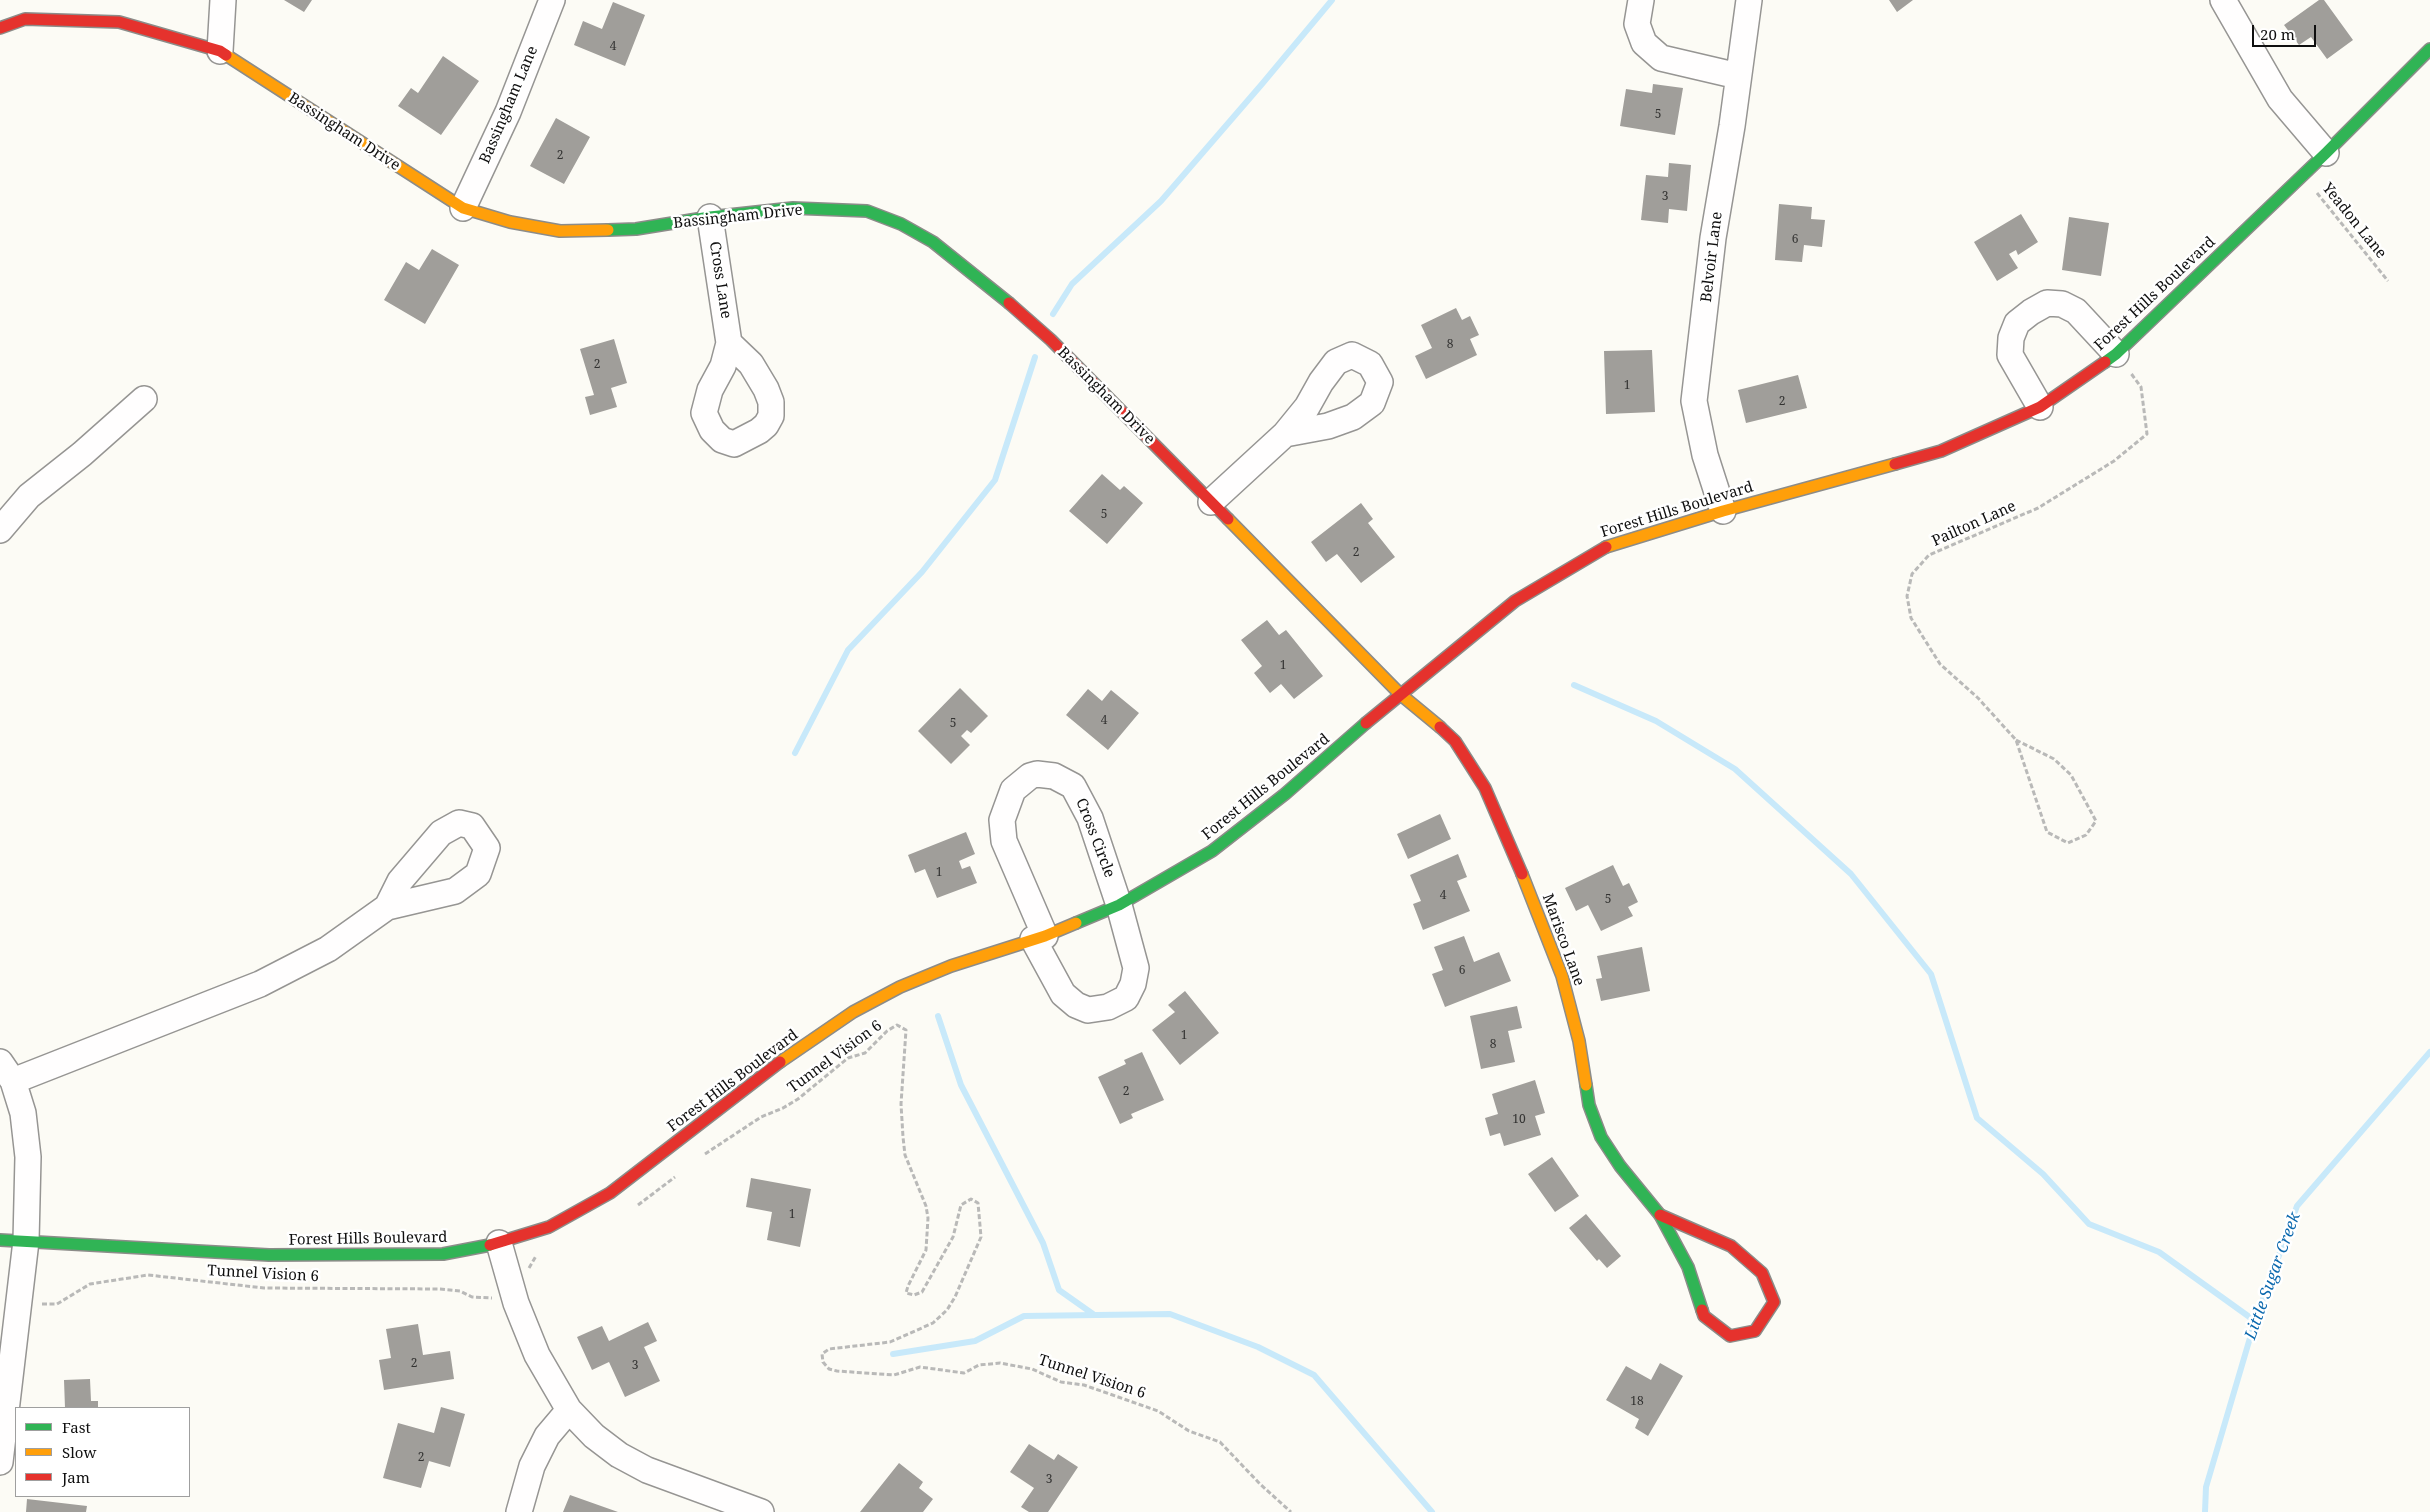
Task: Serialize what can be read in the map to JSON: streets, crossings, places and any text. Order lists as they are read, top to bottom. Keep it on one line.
{"streets":{"main road":["Bassingham Drive","Forest Hills Boulevard","Marisco Lane"],"street":["Bassingham Lane","Belvoir Lane","Cross Lane","Cross Circle"],"path":["Yeadon Lane","Pailton Lane","Tunnel Vision 6"]},"crossings":[["Bassingham Lane","Bassingham Drive"],["Bassingham Drive","Cross Lane"],["Bassingham Drive","Forest Hills Boulevard"],["Bassingham Drive","Marisco Lane"],["Yeadon Lane","Forest Hills Boulevard"],["Belvoir Lane","Forest Hills Boulevard"],["Forest Hills Boulevard","Pailton Lane"],["Forest Hills Boulevard","Cross Circle"],["Forest Hills Boulevard","Marisco Lane"]],"water":["Little Sugar Creek"],"house_numbers":["4","5","2","3","6","8","2","1","2","5","2","1","4","5","1","4","5","6","1","8","2","10","1","2","3","18","2","3"],"legend":["Fast","Slow","Jam"],"scale_bar":"20 m"}
